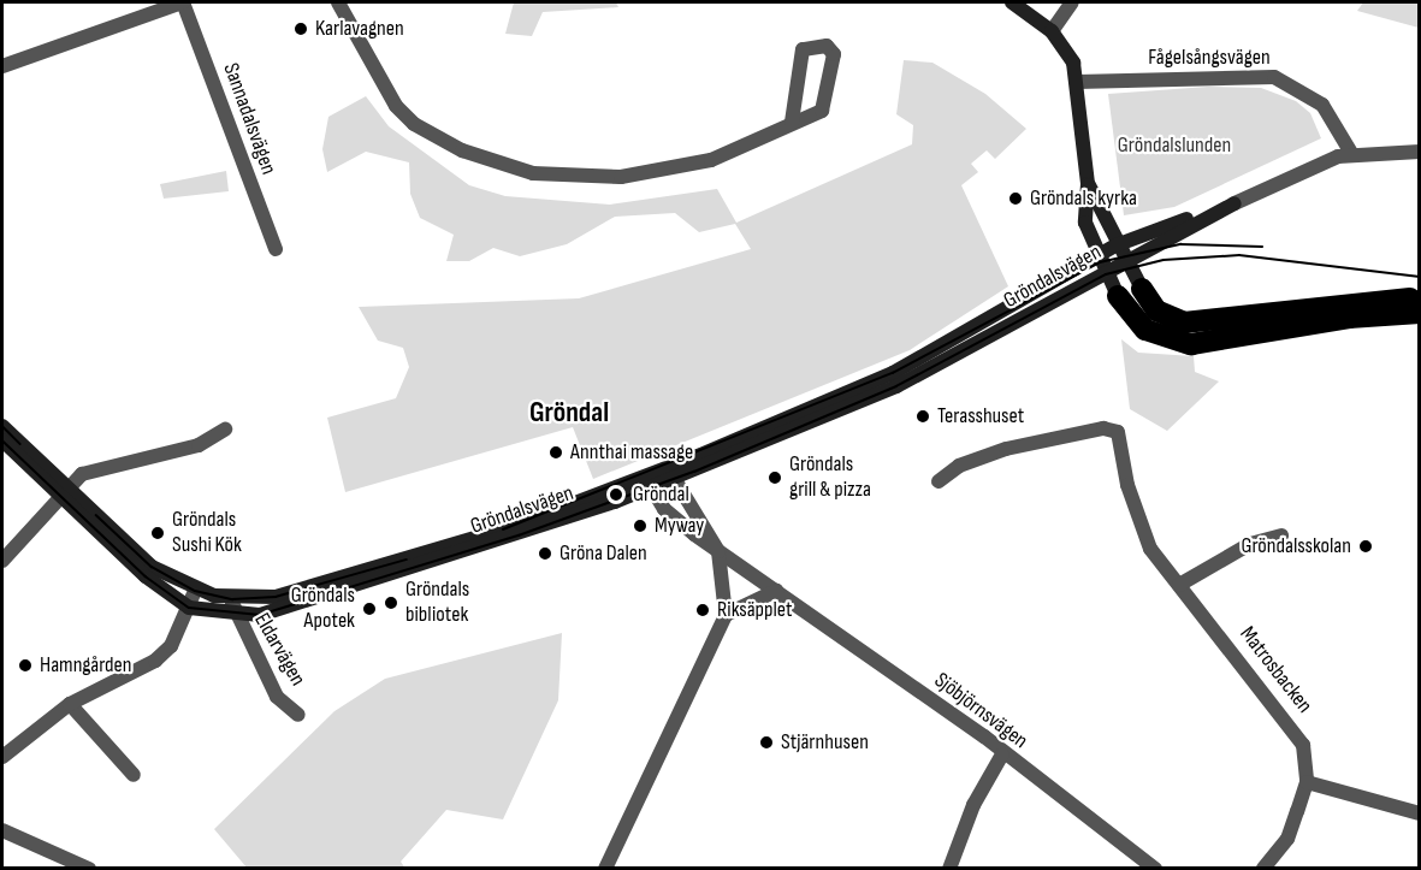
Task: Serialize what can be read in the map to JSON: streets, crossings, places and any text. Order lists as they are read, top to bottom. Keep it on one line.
{"streets":{"street":["Fågelsångsvägen","Sannadalsvägen","Gröndalsvägen","Eldarvägen","Matrosbacken","Sjöbjörnsvägen"]},"crossings":[["Fågelsångsvägen","Gröndalsvägen"],["Gröndalsvägen","Eldarvägen"],["Gröndalsvägen","Sjöbjörnsvägen"]],"districts":["Gröndal"],"parks":["Gröndalslunden"],"places":["Karlavagnen","Gröndals kyrka","Terasshuset","Annthai massage","Gröndals grill & pizza","Gröndal","Myway","Gröndals Sushi Kök","Gröndalsskolan","Gröna Dalen","Gröndals bibliotek","Gröndals Apotek","Riksäpplet","Hamngården","Stjärnhusen"]}
